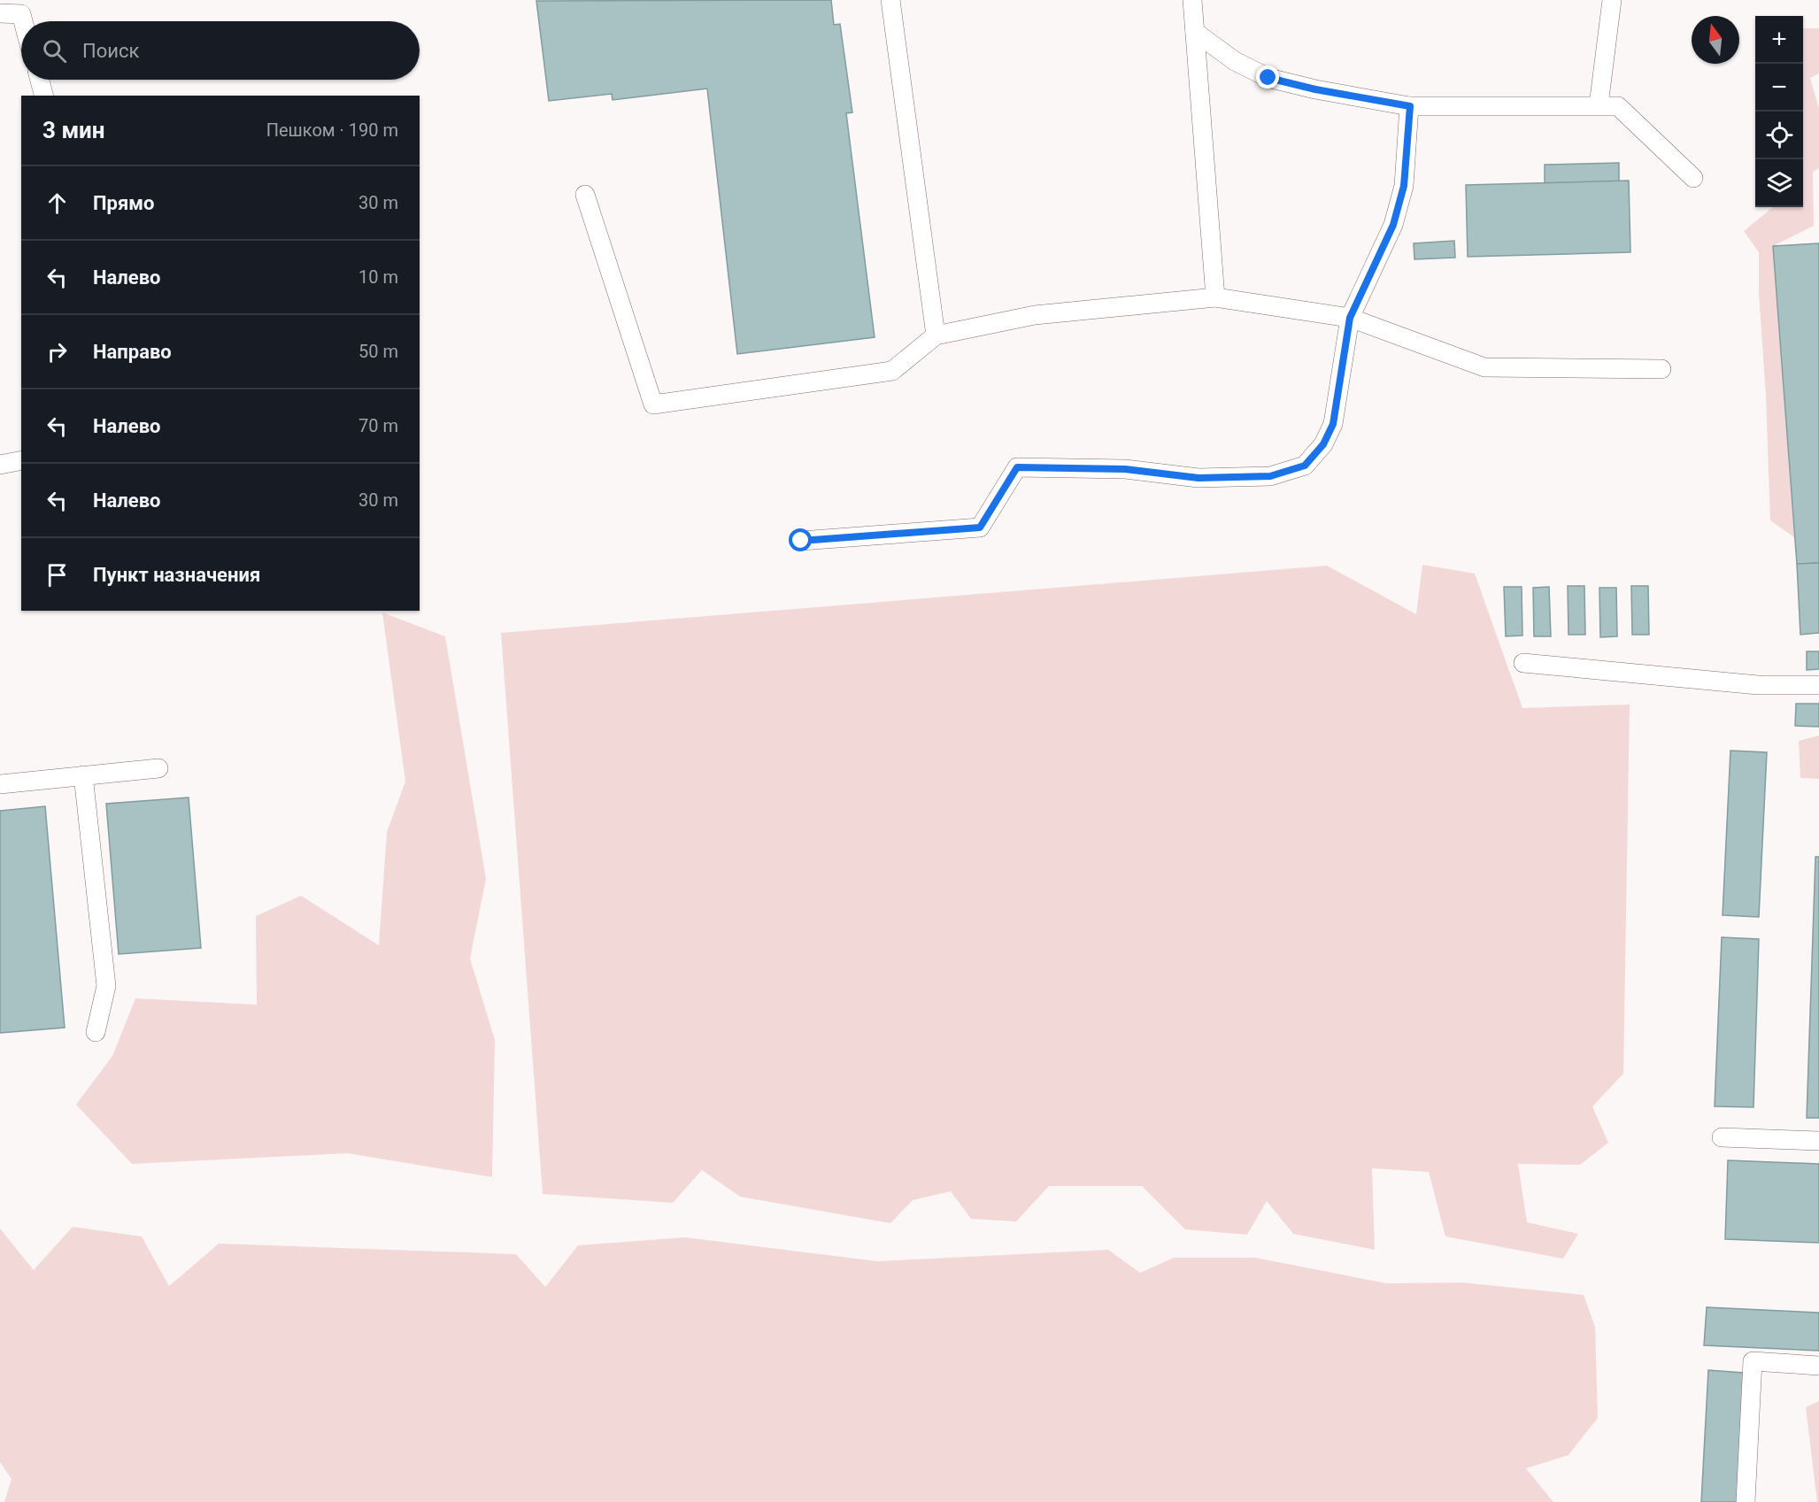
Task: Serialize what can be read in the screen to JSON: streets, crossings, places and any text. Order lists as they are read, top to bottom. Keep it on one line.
{"north":"top","page":{"map_buttons":["+","−"],"search":"Поиск","heading":["3 мин","Пешком · 190 m"],"list":[["Прямо","30 m"],["Налево","10 m"],["Направо","50 m"],["Налево","70 m"],["Налево","30 m"],"Пункт назначения"]}}
